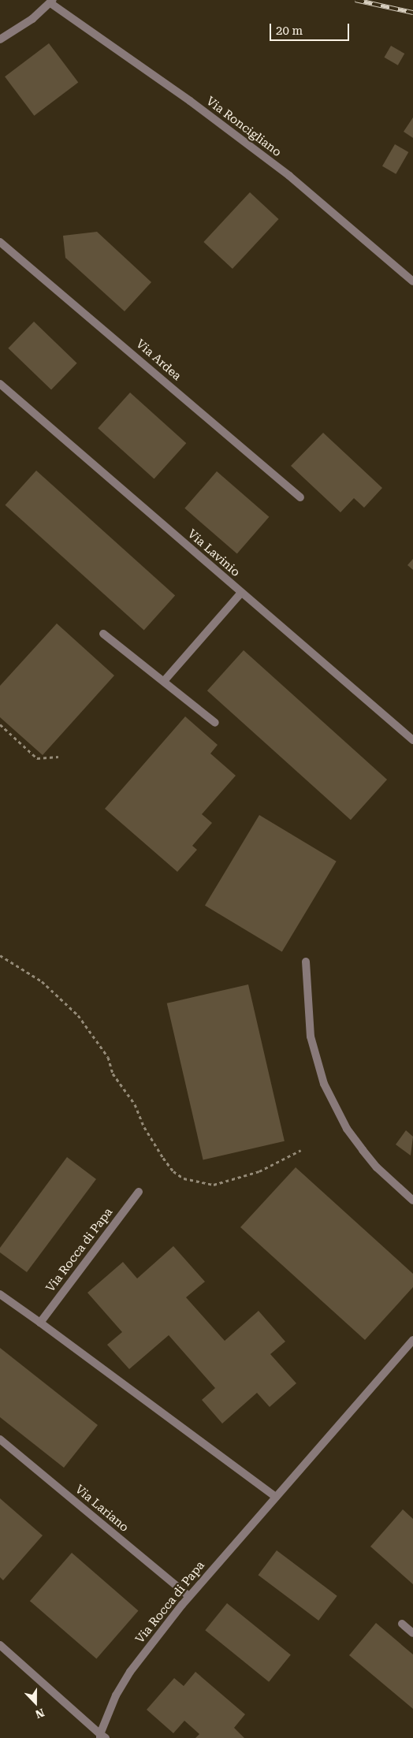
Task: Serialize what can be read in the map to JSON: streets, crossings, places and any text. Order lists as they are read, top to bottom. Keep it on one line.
{"streets":{"street":["Via Roncigliano","Via Ardea","Via Lavinio","Via Rocca di Papa","Via Lariano"]},"crossings":[["Via Rocca di Papa","Via Lariano"]],"scale_bar":"20 m","north":"bottom"}
